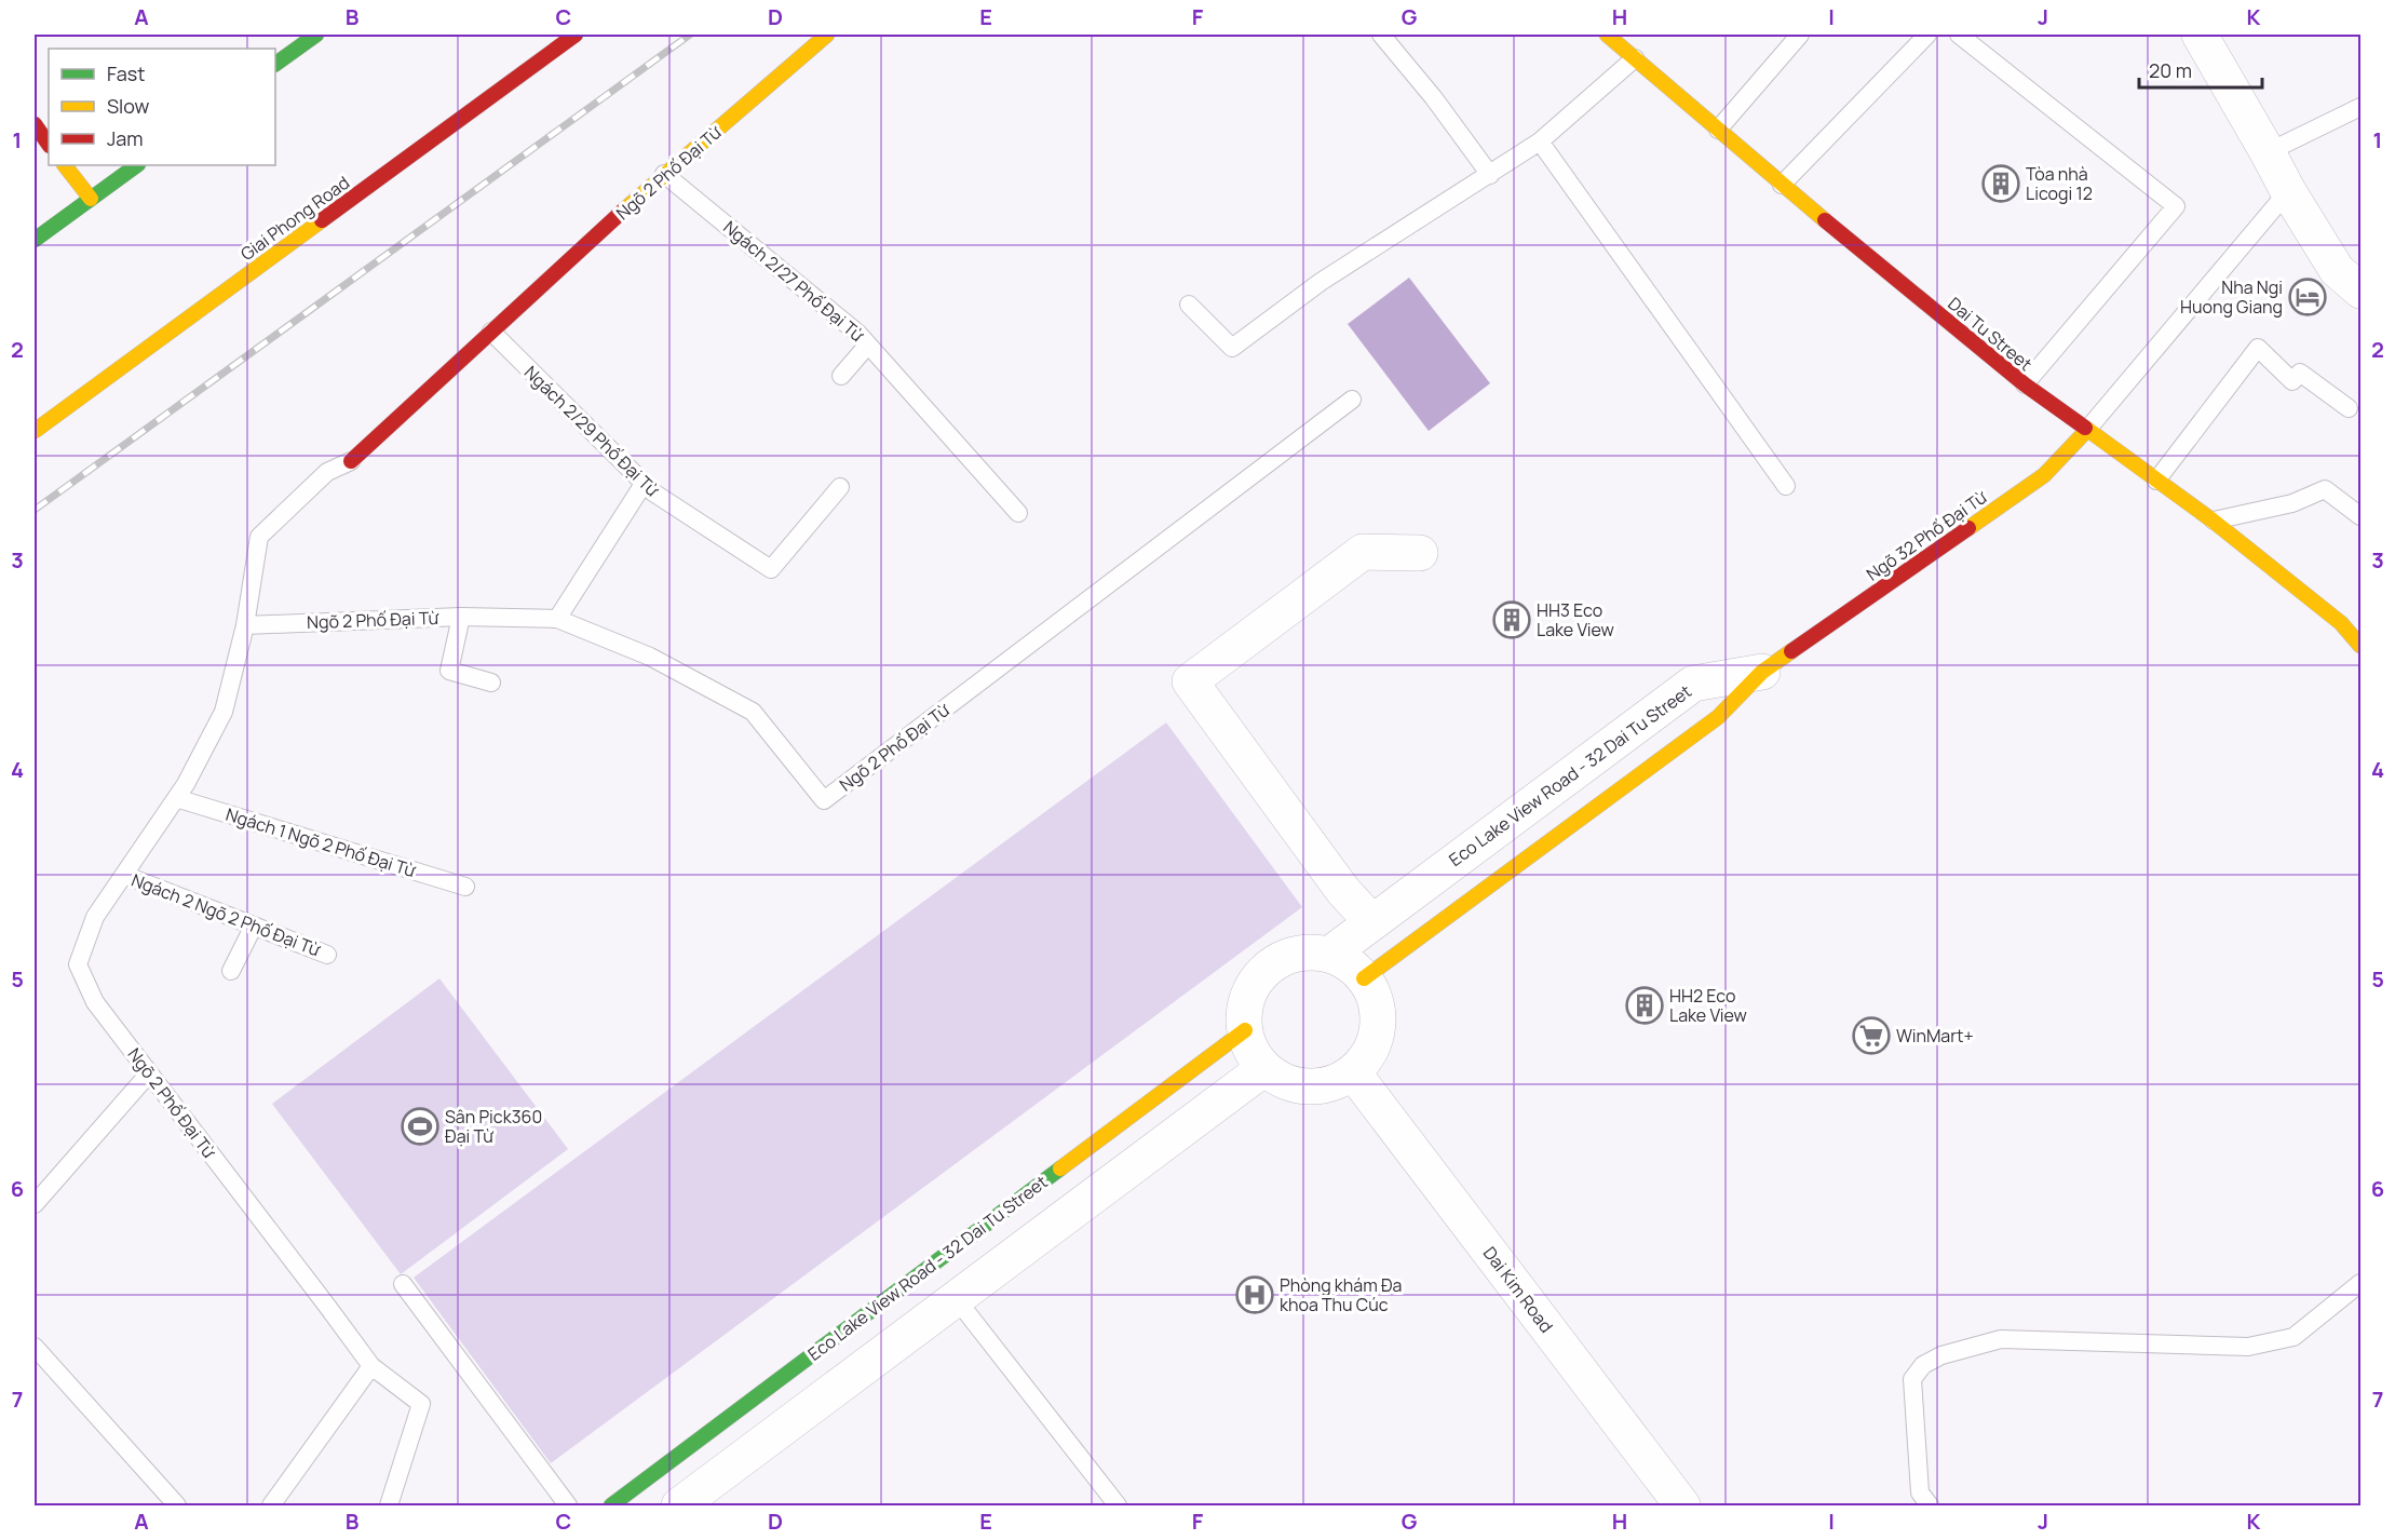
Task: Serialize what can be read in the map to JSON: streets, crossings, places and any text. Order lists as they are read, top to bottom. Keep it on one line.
{"streets":{"street":["Ngõ 2 Phố Đại Từ","Giai Phong Road","Dai Tu Street","Ngõ 32 Phố Đại Từ","Eco Lake View Road - 32 Dai Tu Street","Dai Kim Road"],"lane":["Ngách 2/27 Phố Đại Từ","Ngách 2/29 Phố Đại Từ","Ngách 1 Ngõ 2 Phố Đại Từ","Ngách 2 Ngõ 2 Phố Đại Từ"]},"crossings":[["Ngõ 2 Phố Đại Từ","Ngách 2/27 Phố Đại Từ"],["Ngõ 2 Phố Đại Từ","Ngách 2/29 Phố Đại Từ"],["Ngõ 2 Phố Đại Từ","Ngách 1 Ngõ 2 Phố Đại Từ"],["Ngõ 2 Phố Đại Từ","Ngách 2 Ngõ 2 Phố Đại Từ"],["Dai Tu Street","Ngõ 32 Phố Đại Từ"],["Ngõ 32 Phố Đại Từ","Eco Lake View Road - 32 Dai Tu Street"],["Eco Lake View Road - 32 Dai Tu Street","Dai Kim Road"]],"places":{"building":["Tòa nhà Licogi 12","HH3 Eco Lake View","HH2 Eco Lake View"],"hotel":["Nha Ngi Huong Giang"],"supermarket":["WinMart+"],"sports":["Sân Pick360 Đại Từ"],"hospital":["Phòng khám Đa khoa Thu Cúc"]},"legend":["Fast","Slow","Jam"],"scale_bar":"20 m","grid":{"columns":["A","B","C","D","E","F","G","H","I","J","K"],"rows":["1","2","3","4","5","6","7"]}}
